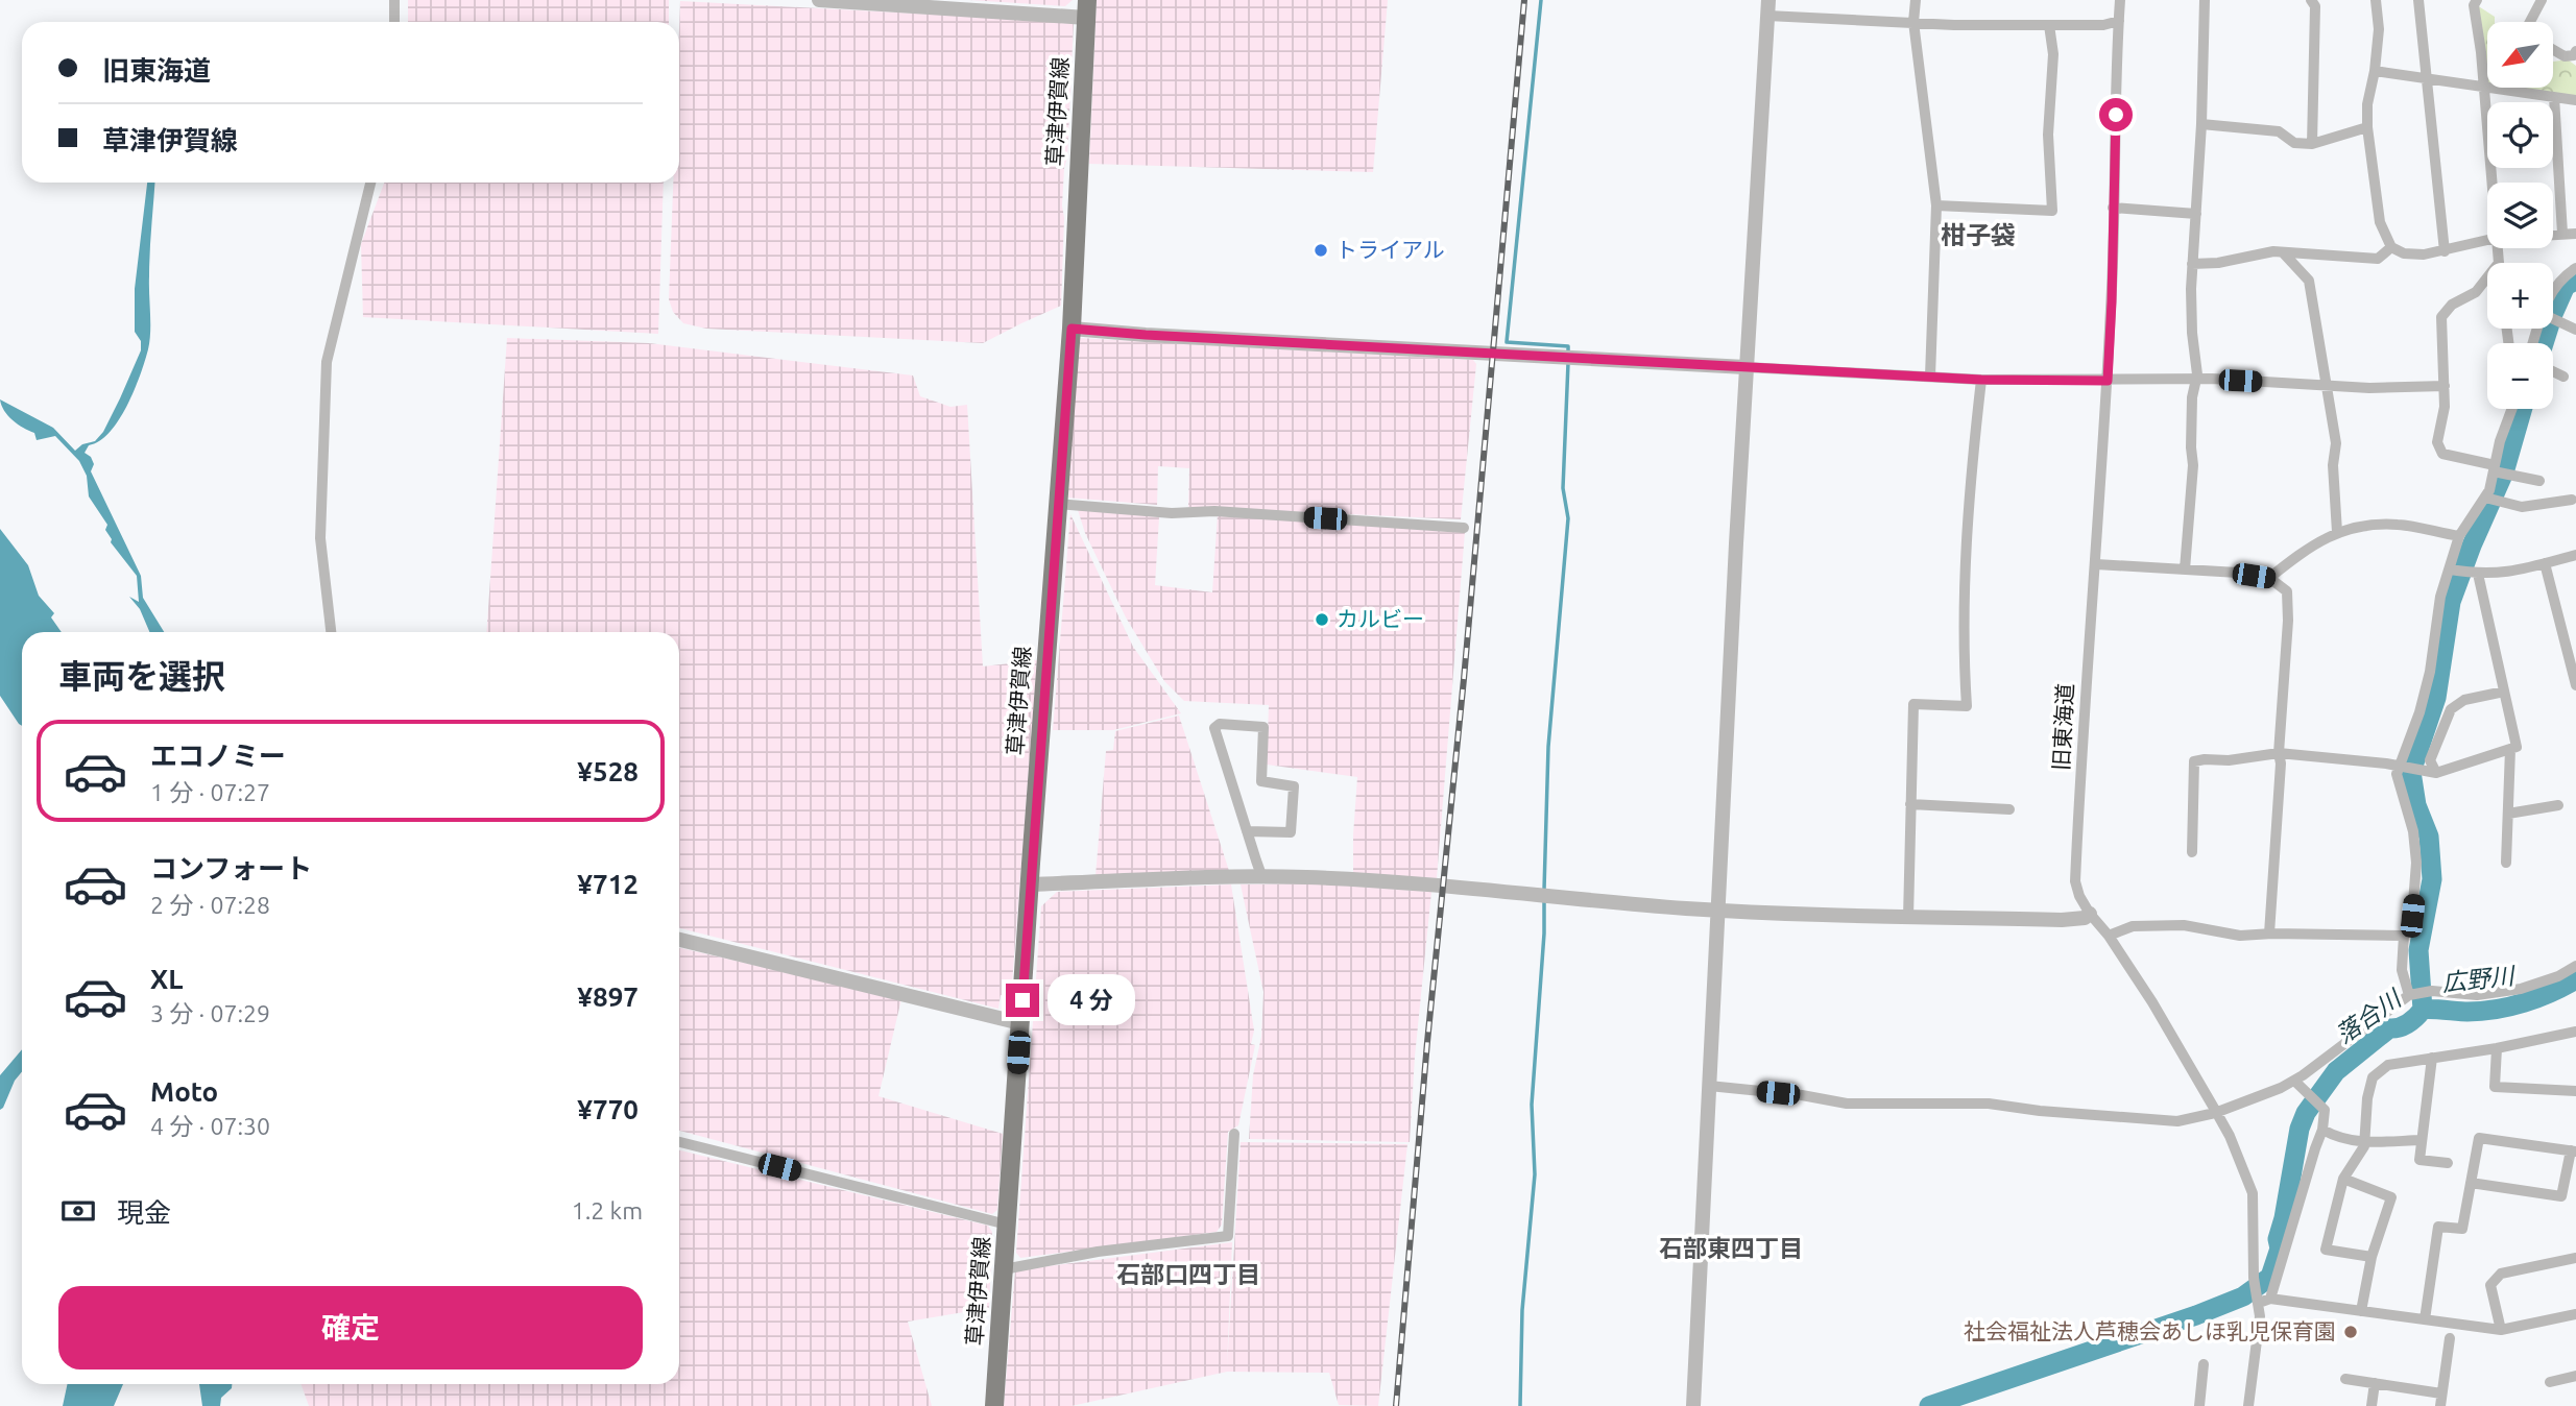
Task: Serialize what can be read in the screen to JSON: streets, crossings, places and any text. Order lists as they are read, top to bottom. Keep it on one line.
{"streets":{"main road":["草津伊賀線"],"street":["旧東海道"]},"districts":["柑子袋","石部東四丁目","石部口四丁目"],"water":["広野川","落合川"],"places":["トライアル","カルビー","社会福祉法人芦穂会あしほ乳児保育園"],"north":"bottom left","page":{"map_buttons":["+","−"],"banner":["旧東海道","草津伊賀線"],"heading":"車両を選択","list":[{"name":"エコノミー","note":"1 分 · 07:27","value":"¥528"},{"name":"コンフォート","note":"2 分 · 07:28","value":"¥712"},{"name":"XL","note":"3 分 · 07:29","value":"¥897"},{"name":"Moto","note":"4 分 · 07:30","value":"¥770"}],"bubble":"4 分","pay":["現金","1.2 km"],"buttons":"確定"}}
